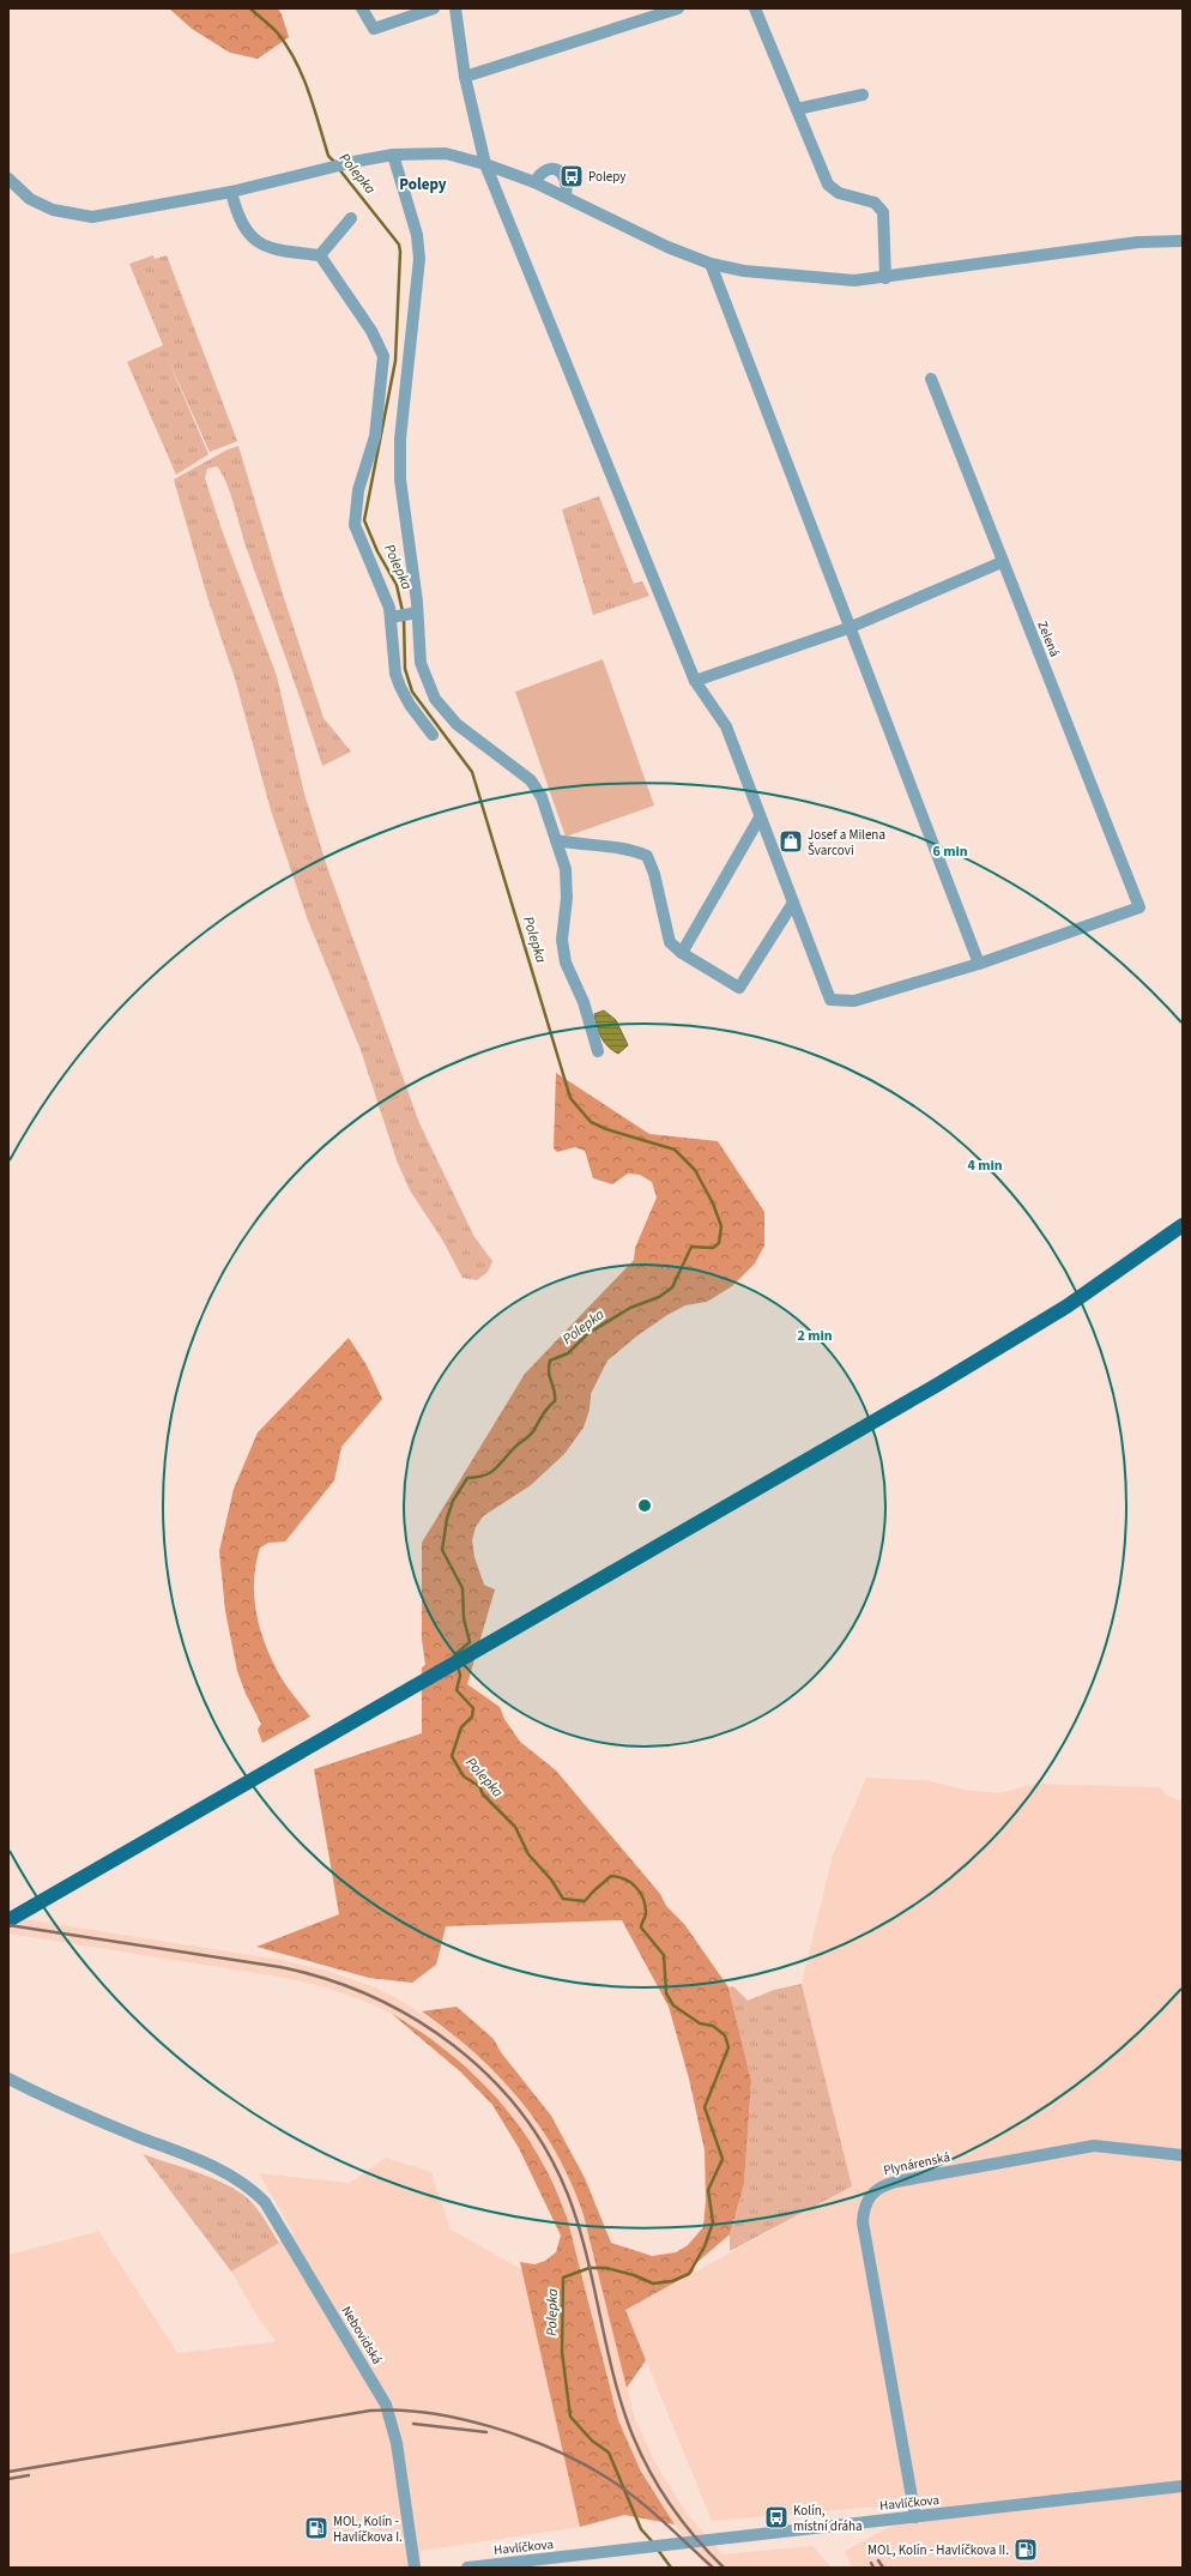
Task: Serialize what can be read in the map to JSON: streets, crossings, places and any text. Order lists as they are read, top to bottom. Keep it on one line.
{"streets":{"street":["Zelená","Plynárenská","Nebovidská","Havlíčkova"]},"crossings":[["Plynárenská","Havlíčkova"]],"districts":["Polepy"],"water":["Polepka"],"places":{"bus stop":["Polepy","Kolín, místní dráha"],"shop":["Josef a Milena Švarcovi"],"fuel station":["MOL, Kolín - Havlíčkova I.","MOL, Kolín - Havlíčkova II."]},"rings":["6 min","4 min","2 min"]}
